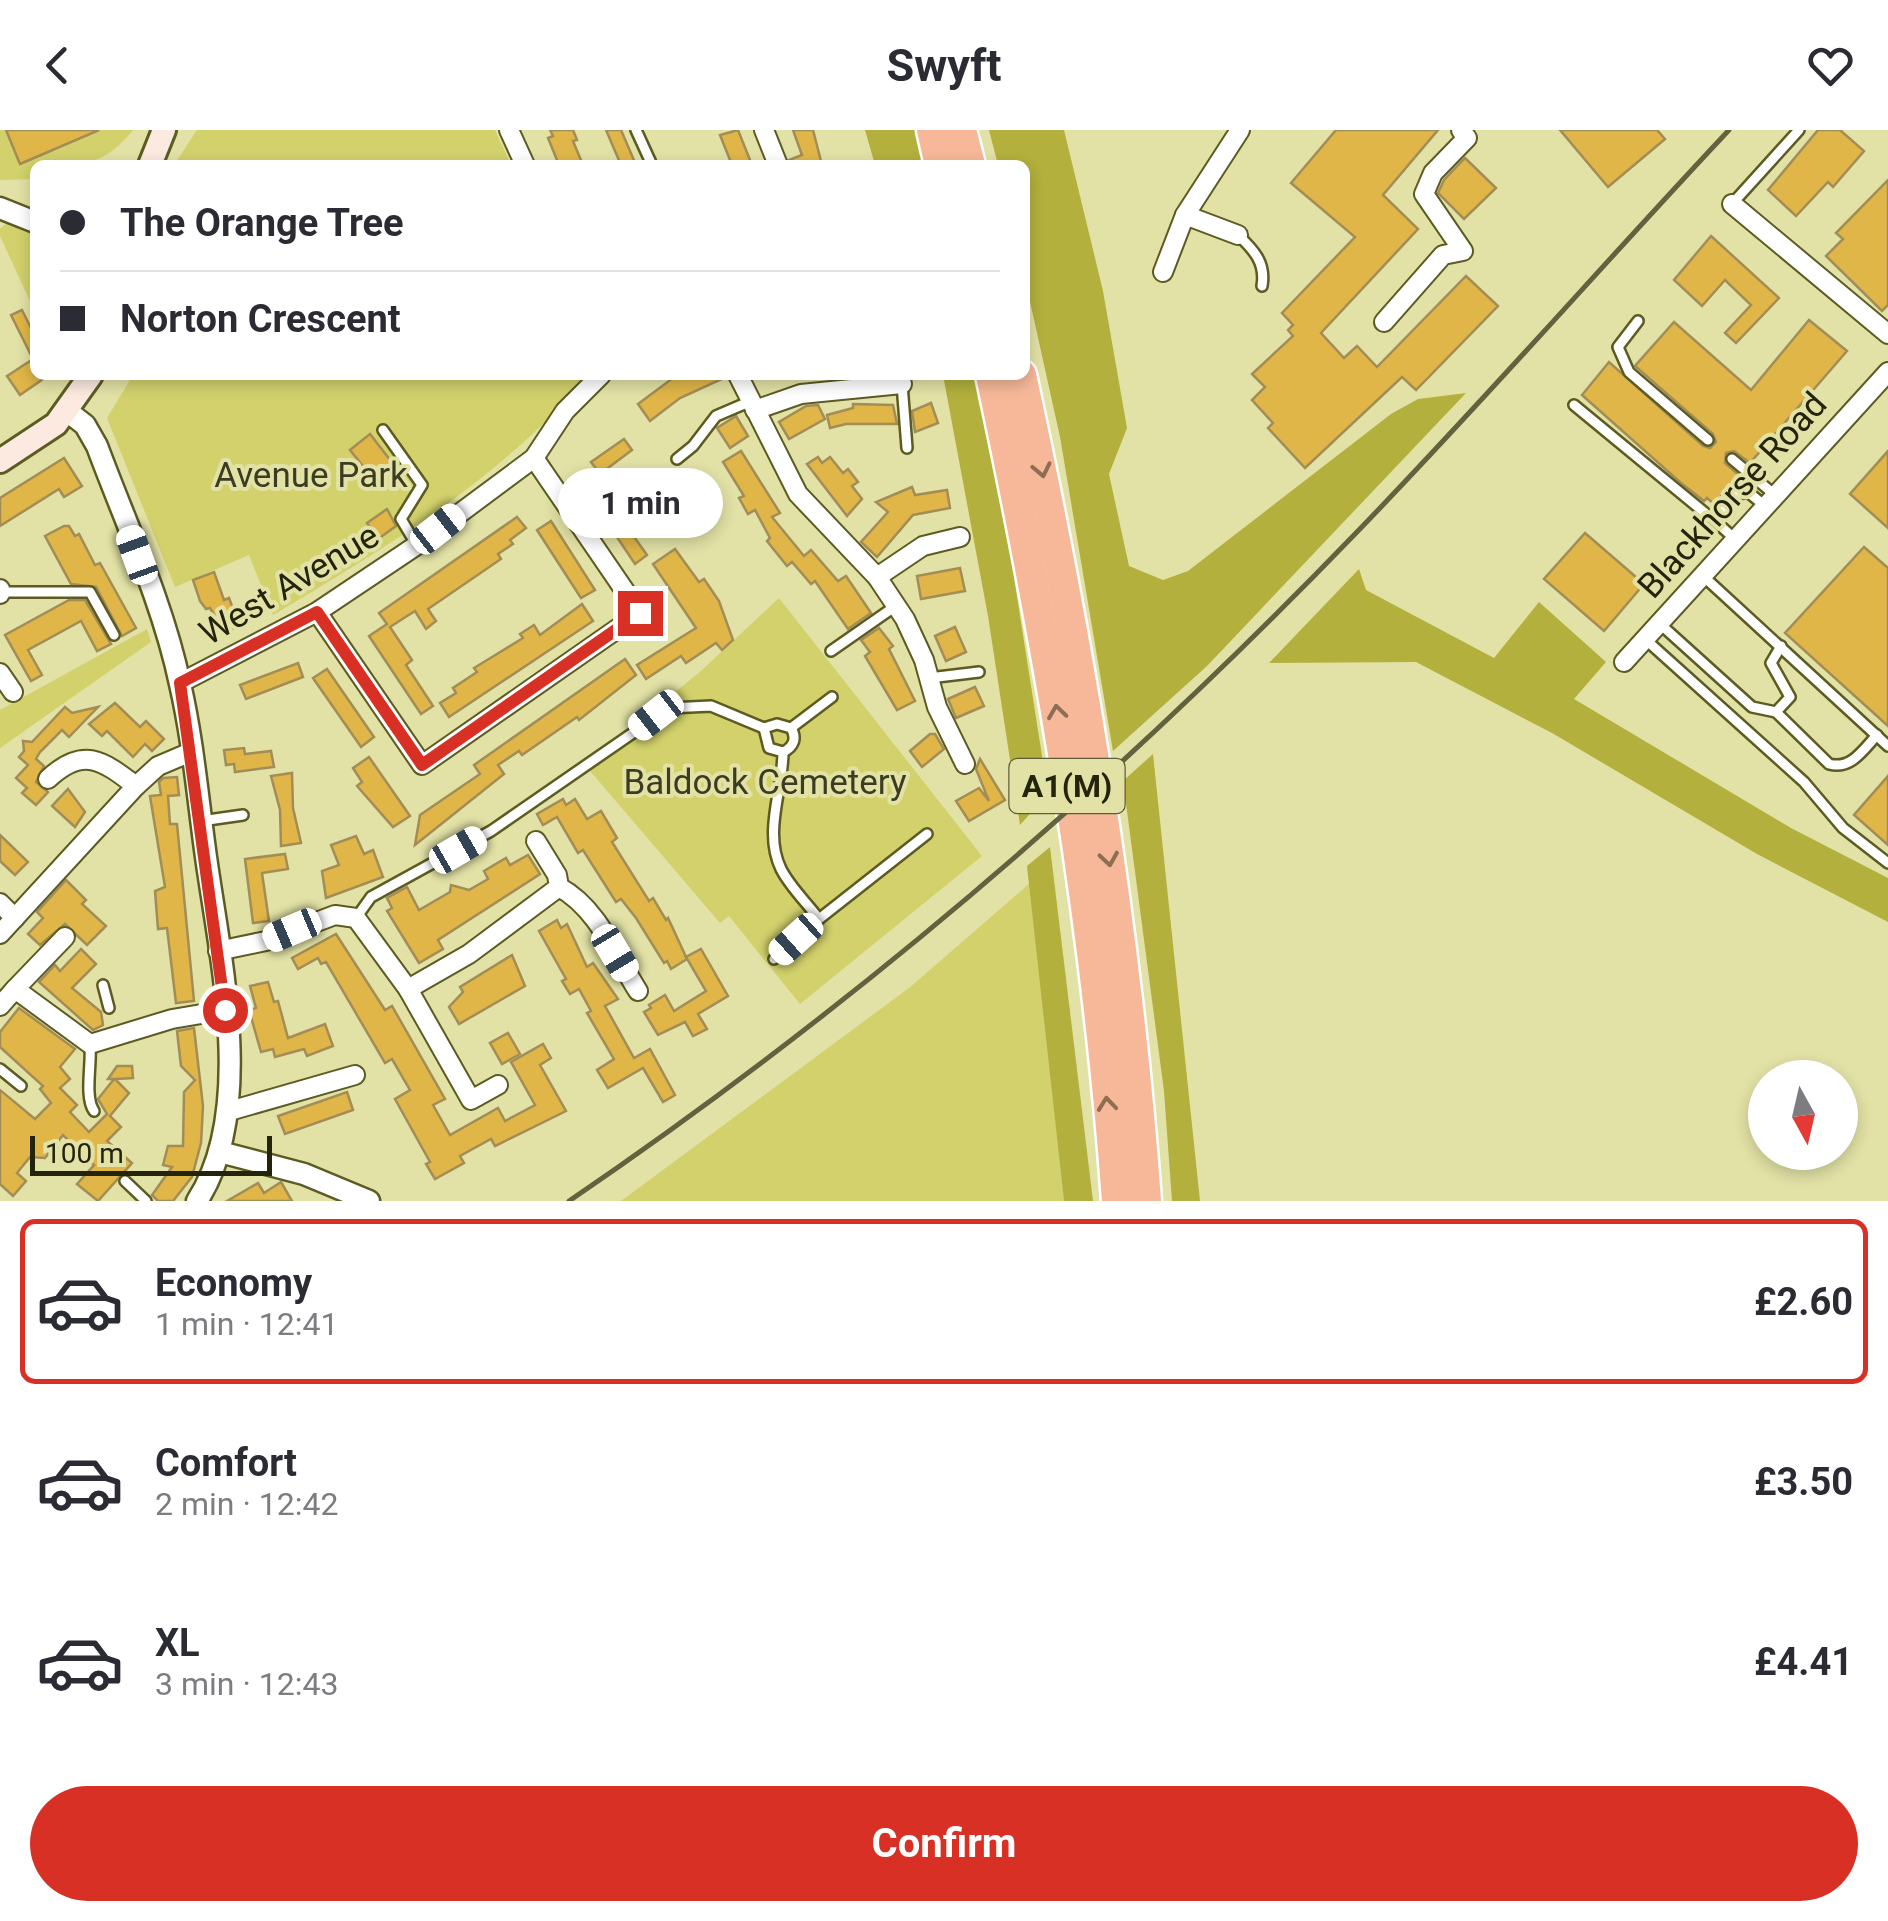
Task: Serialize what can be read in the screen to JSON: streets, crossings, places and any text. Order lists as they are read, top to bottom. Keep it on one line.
{"streets":{"highway":["A1(M)"],"street":["Blackhorse Road","West Avenue"]},"parks":["Avenue Park","Baldock Cemetery"],"scale_bar":"100 m","north":"bottom","page":{"header":"Swyft","banner":["The Orange Tree","Norton Crescent"],"bubble":"1 min","scale":"100 m","list":[{"name":"Economy","note":"1 min · 12:41","value":"£2.60"},{"name":"Comfort","note":"2 min · 12:42","value":"£3.50"},{"name":"XL","note":"3 min · 12:43","value":"£4.41"}],"buttons":"Confirm"}}
